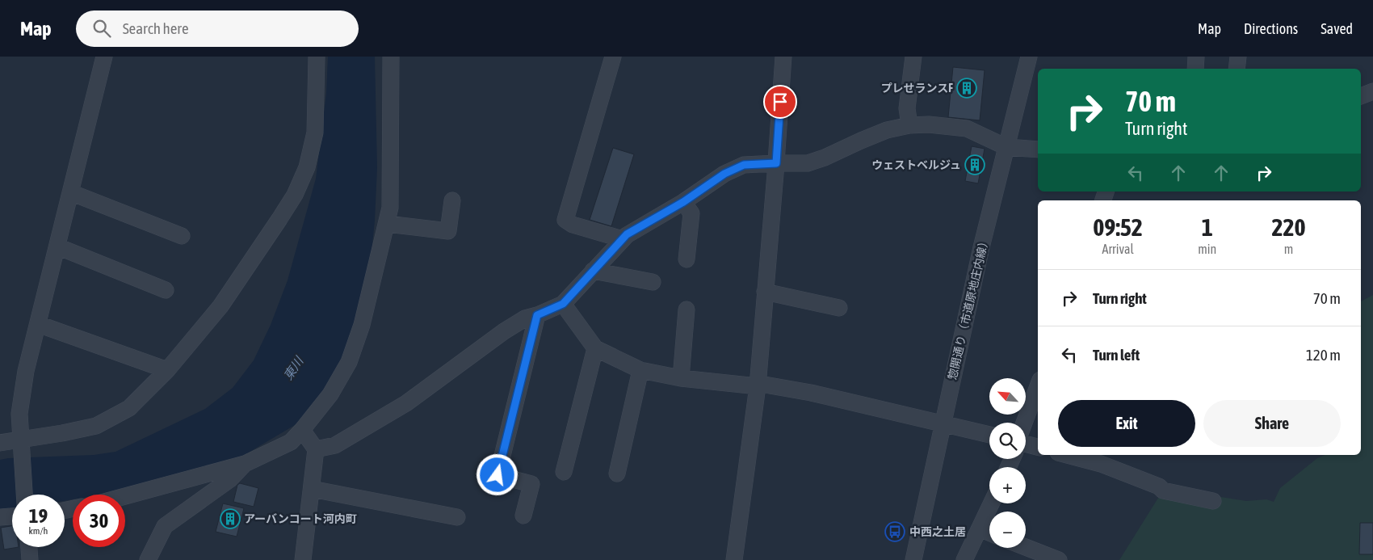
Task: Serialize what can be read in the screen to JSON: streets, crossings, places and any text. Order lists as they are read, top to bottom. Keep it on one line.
{"streets":{"street":["惣開通り（市道原地庄内線）"]},"water":["東川"],"places":{"building":["プレせランスF","ウェストベルジュ","アーバンコート河内町"],"bus stop":["中西之土居"]},"north":"top left","page":{"header":"Map","search":"Search here","nav":["Map","Directions","Saved"],"turn":["70 m","Turn right"],"eta":["09:52","Arrival","1","min","220","m"],"list":[{"name":"Turn right","value":"70 m"},{"name":"Turn left","value":"120 m"}],"map_buttons":["+","−"],"buttons":["Exit","Share"],"speed":"19 km/h","limit":"30"}}
